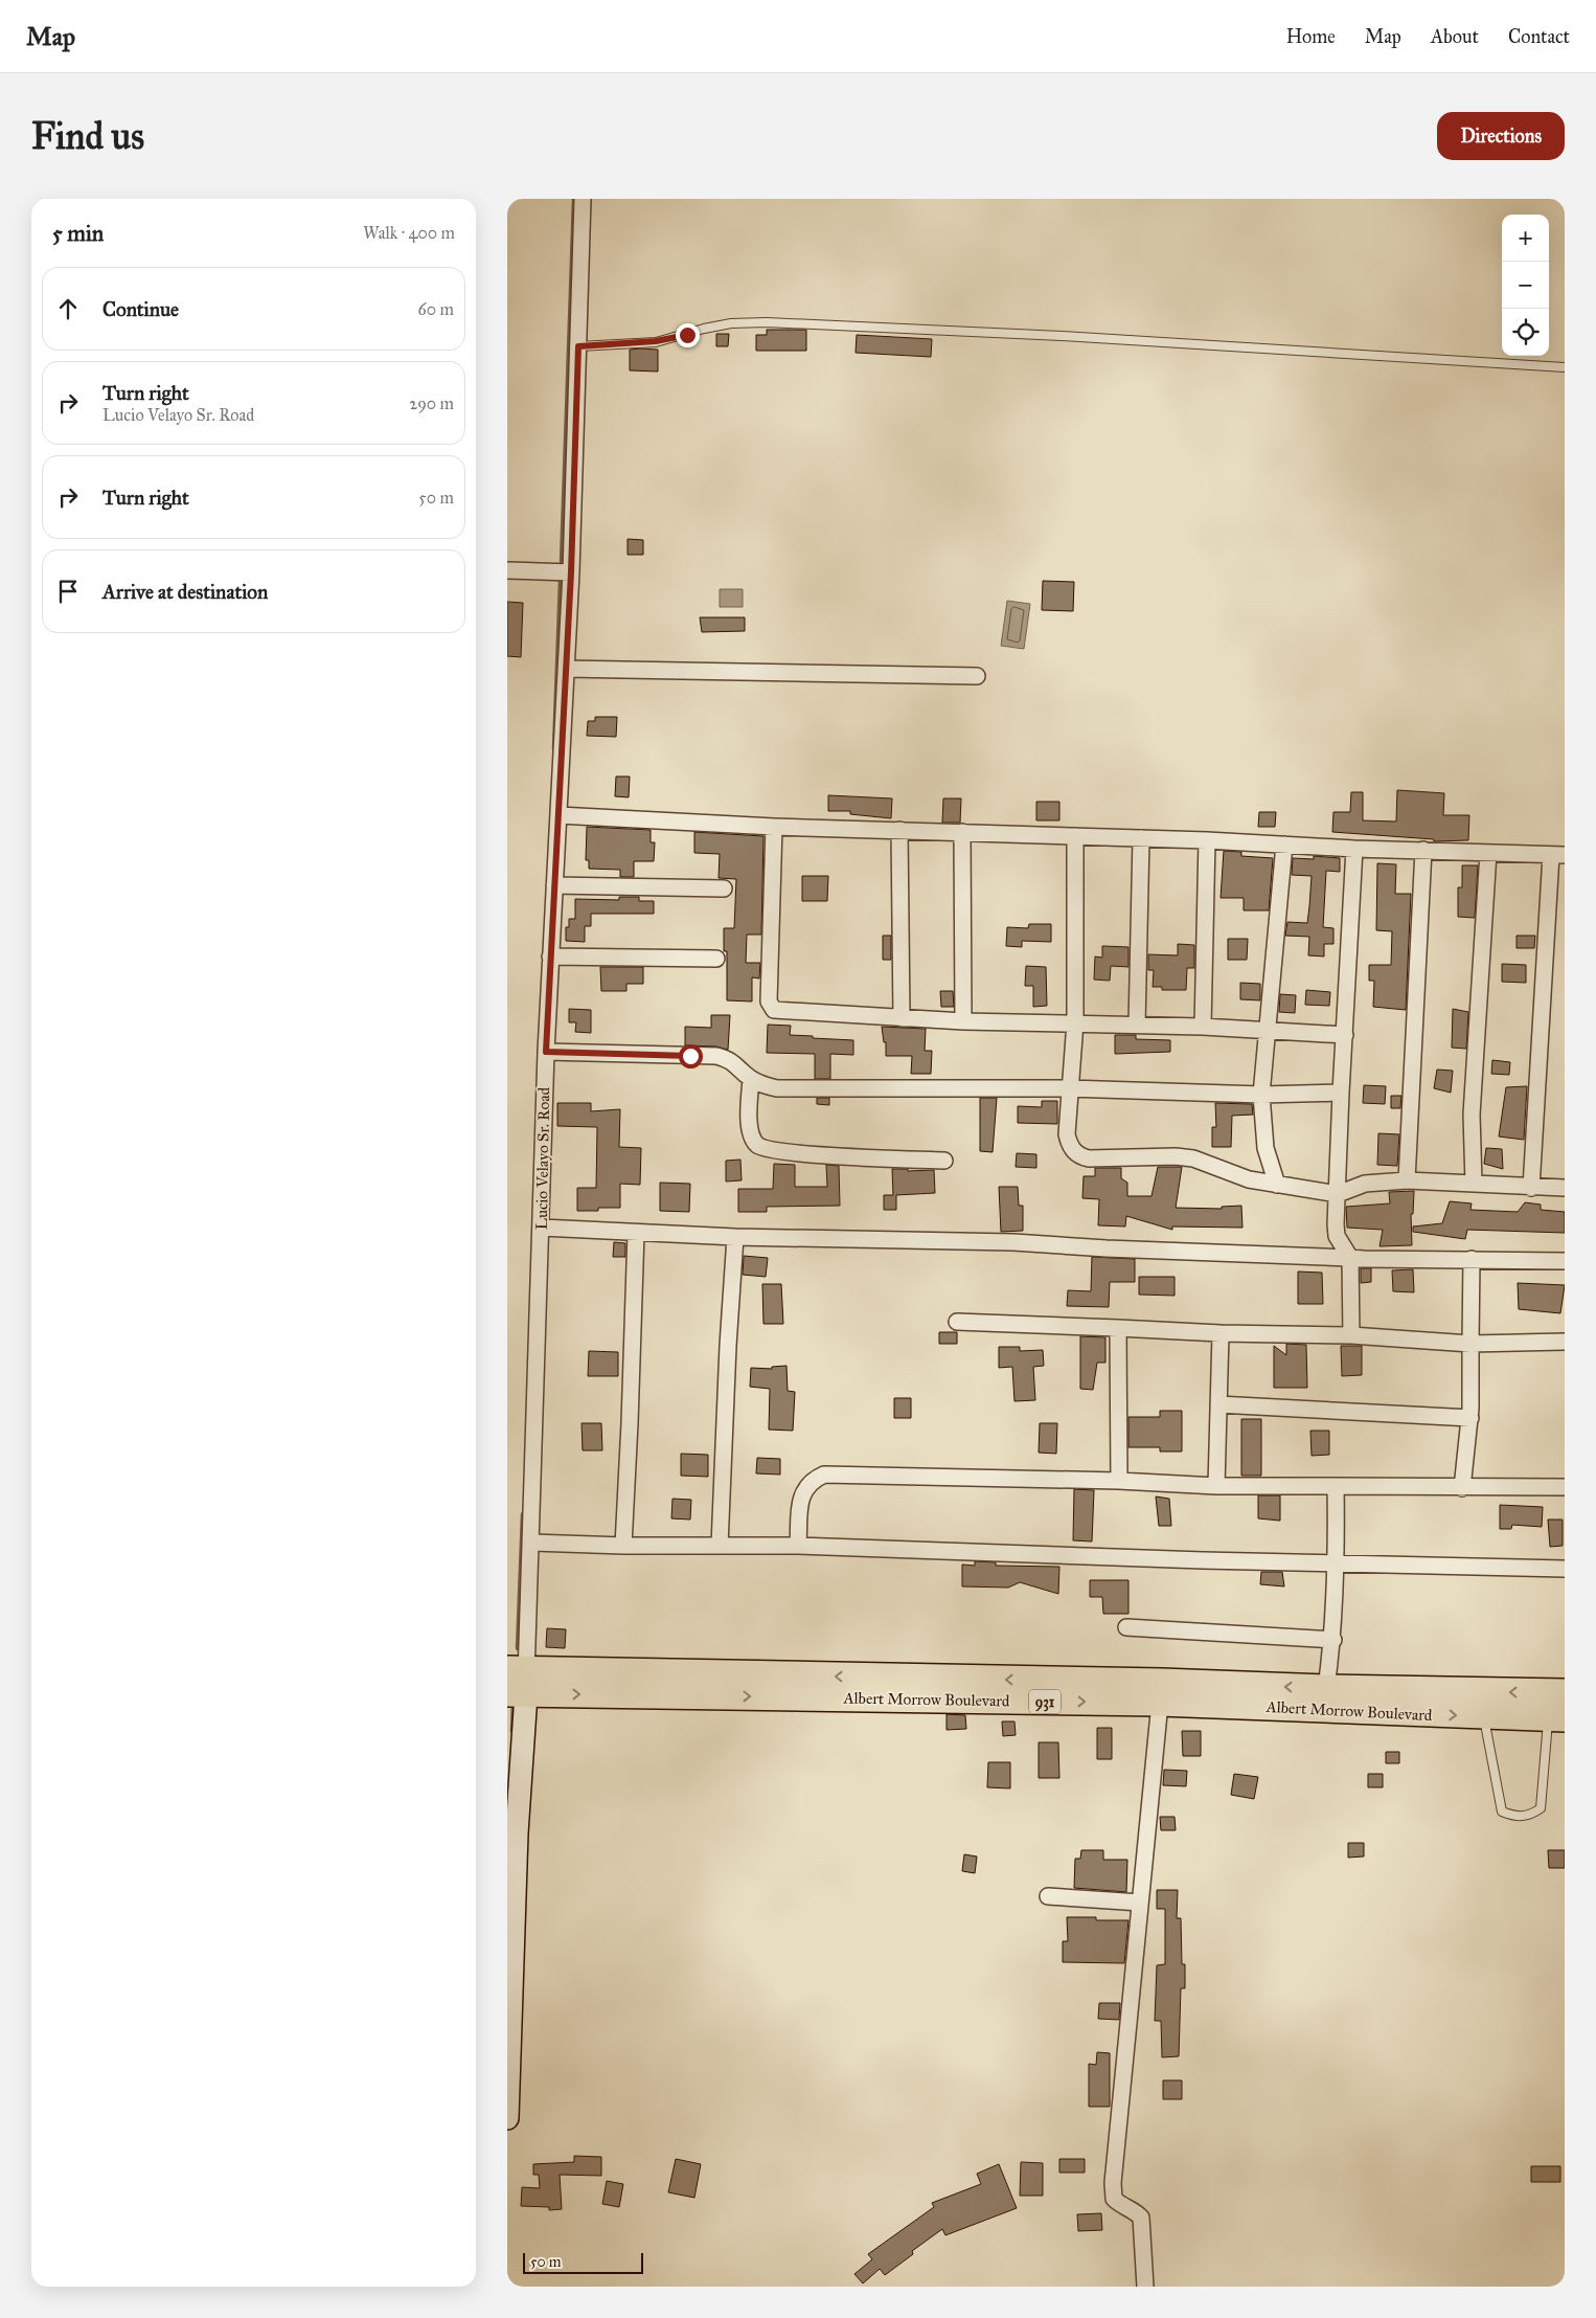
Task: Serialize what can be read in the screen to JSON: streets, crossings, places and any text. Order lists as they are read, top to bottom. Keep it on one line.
{"streets":{"highway":["Albert Morrow Boulevard","931"],"main road":["Lucio Velayo Sr. Road"]},"crossings":[["Lucio Velayo Sr. Road","Albert Morrow Boulevard"]],"scale_bar":"50 m","page":{"header":"Map","nav":["Home","Map","About","Contact"],"buttons":"Directions","title":"Find us","heading":["5 min","Walk · 400 m"],"map_buttons":["+","−"],"list":[["Continue","60 m"],["Turn right","Lucio Velayo Sr. Road","290 m"],["Turn right","50 m"],"Arrive at destination"],"scale":"50 m"}}
